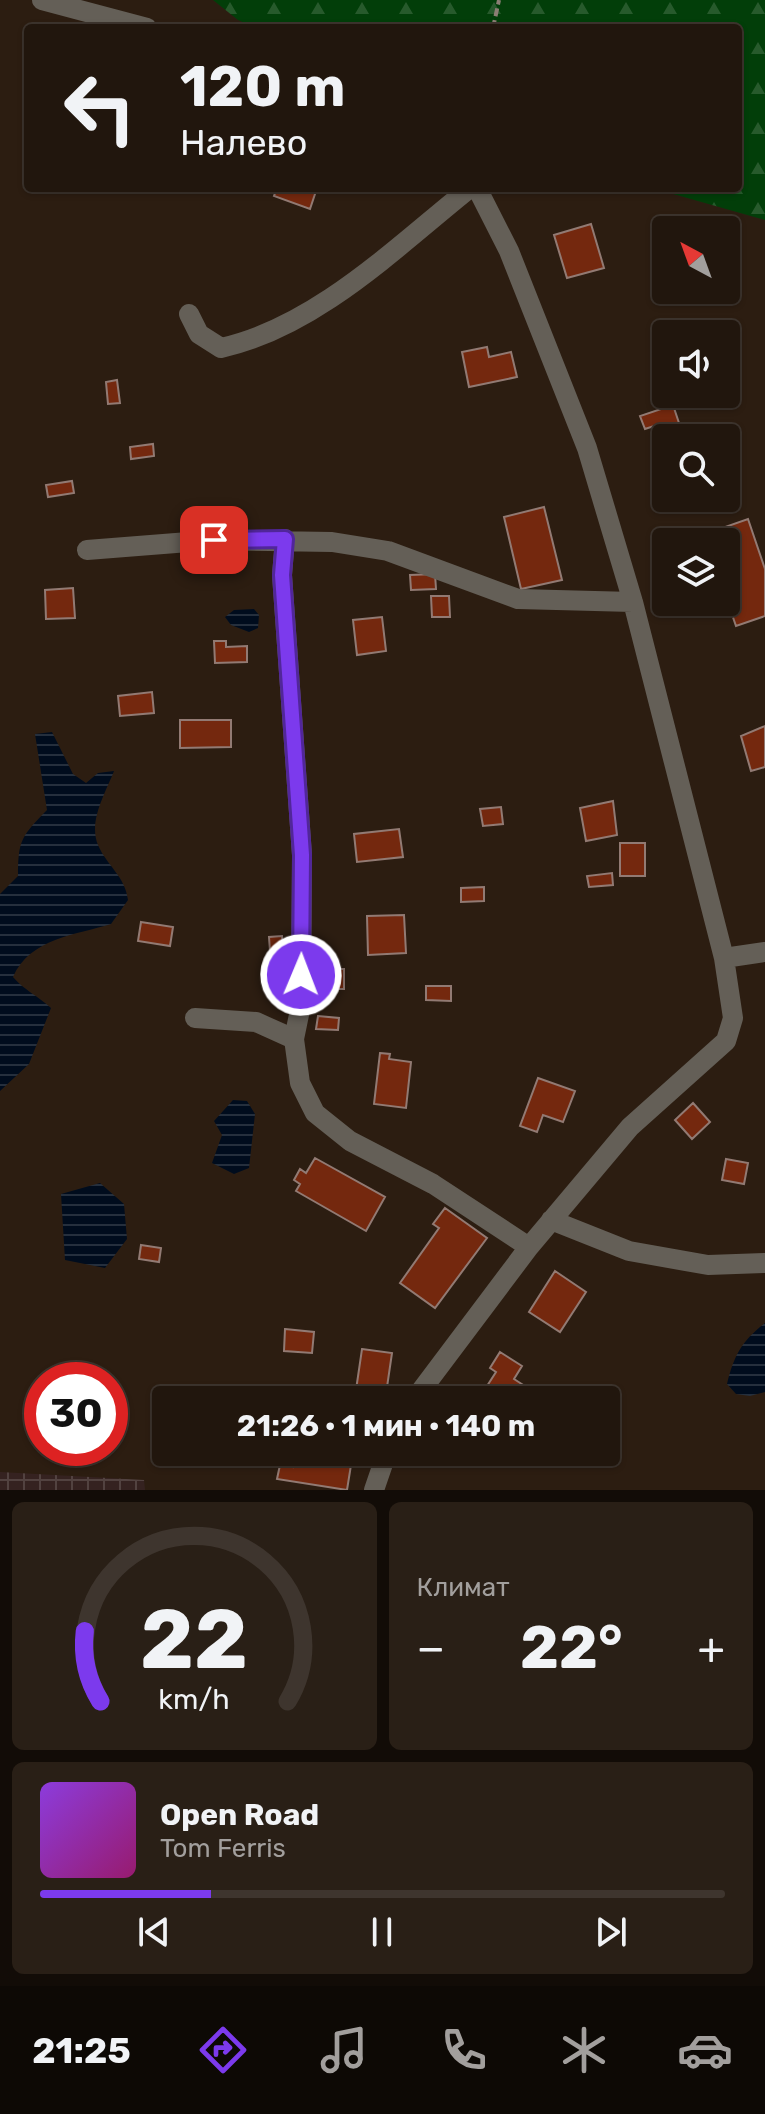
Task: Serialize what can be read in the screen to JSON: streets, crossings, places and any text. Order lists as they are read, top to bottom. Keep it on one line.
{"north":"top left","page":{"turn":["120 m","Налево"],"limit":"30","trip":"21:26 · 1 мин · 140 m","tile":"Климат","heat":["−","22°","+"],"song":["Open Road","Tom Ferris"],"tabs":"21:25","gauge":["22","km/h"]}}
